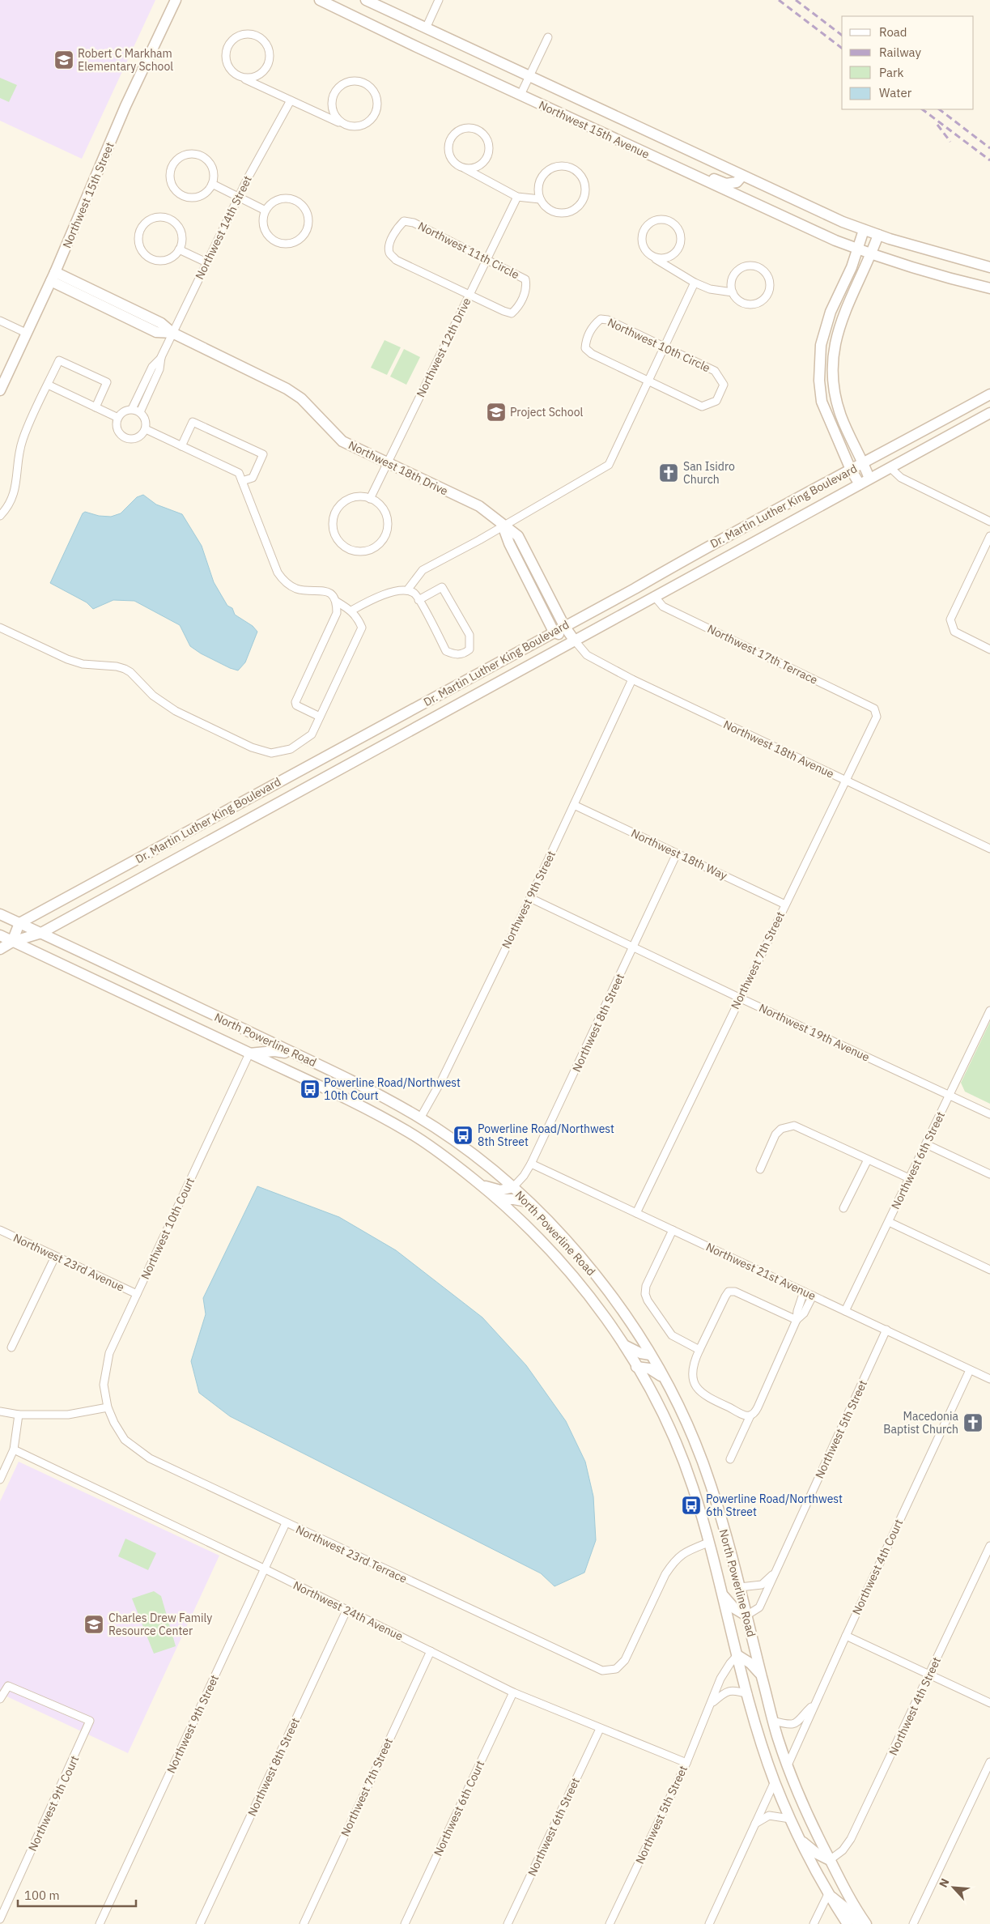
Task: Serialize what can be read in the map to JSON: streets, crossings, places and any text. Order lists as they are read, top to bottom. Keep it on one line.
{"streets":{"main road":["Northwest 15th Avenue","Northwest 15th Street","Northwest 18th Drive","Dr. Martin Luther King Boulevard","North Powerline Road"],"street":["Northwest 14th Street","Northwest 11th Circle","Northwest 10th Circle","Northwest 12th Drive","Northwest 17th Terrace","Northwest 18th Avenue","Northwest 18th Way","Northwest 9th Street","Northwest 7th Street","Northwest 8th Street","Northwest 19th Avenue","Northwest 6th Street","Northwest 10th Court","Northwest 23rd Avenue","Northwest 21st Avenue","Northwest 5th Street","Northwest 23rd Terrace","Northwest 4th Court","Northwest 24th Avenue","Northwest 4th Street","Northwest 9th Court","Northwest 6th Court"]},"crossings":[["Northwest 14th Street","Northwest 18th Drive"],["Northwest 11th Circle","Northwest 12th Drive"],["Northwest 12th Drive","Northwest 18th Drive"],["Northwest 18th Drive","Dr. Martin Luther King Boulevard"],["Northwest 18th Drive","Northwest 18th Avenue"],["Dr. Martin Luther King Boulevard","Northwest 17th Terrace"],["Dr. Martin Luther King Boulevard","Northwest 18th Avenue"],["Dr. Martin Luther King Boulevard","North Powerline Road"],["Northwest 17th Terrace","Northwest 7th Street"],["Northwest 18th Avenue","Northwest 9th Street"],["Northwest 18th Avenue","Northwest 7th Street"],["Northwest 18th Way","Northwest 9th Street"],["Northwest 18th Way","Northwest 7th Street"],["Northwest 18th Way","Northwest 8th Street"],["Northwest 9th Street","Northwest 19th Avenue"],["Northwest 9th Street","North Powerline Road"],["Northwest 9th Street","Northwest 23rd Terrace"],["Northwest 9th Street","Northwest 24th Avenue"],["Northwest 7th Street","Northwest 19th Avenue"],["Northwest 7th Street","Northwest 21st Avenue"],["Northwest 7th Street","Northwest 24th Avenue"],["Northwest 8th Street","Northwest 19th Avenue"],["Northwest 8th Street","North Powerline Road"],["Northwest 8th Street","Northwest 21st Avenue"],["Northwest 8th Street","Northwest 24th Avenue"],["Northwest 19th Avenue","Northwest 6th Street"],["North Powerline Road","Northwest 10th Court"],["North Powerline Road","Northwest 5th Street"],["North Powerline Road","Northwest 23rd Terrace"],["North Powerline Road","Northwest 4th Court"],["North Powerline Road","Northwest 4th Street"],["Northwest 6th Street","Northwest 21st Avenue"],["Northwest 6th Street","Northwest 24th Avenue"],["Northwest 10th Court","Northwest 23rd Avenue"],["Northwest 10th Court","Northwest 23rd Terrace"],["Northwest 21st Avenue","Northwest 5th Street"],["Northwest 21st Avenue","Northwest 4th Court"],["Northwest 5th Street","Northwest 24th Avenue"],["Northwest 24th Avenue","Northwest 6th Court"]],"places":{"school or university":["Robert C Markham Elementary School","Project School","Charles Drew Family Resource Center"],"church":["San Isidro Church","Macedonia Baptist Church"],"bus stop":["Powerline Road/Northwest 10th Court","Powerline Road/Northwest 8th Street","Powerline Road/Northwest 6th Street"]},"legend":["Road","Railway","Park","Water"],"scale_bar":"100 m","north":"top left"}
